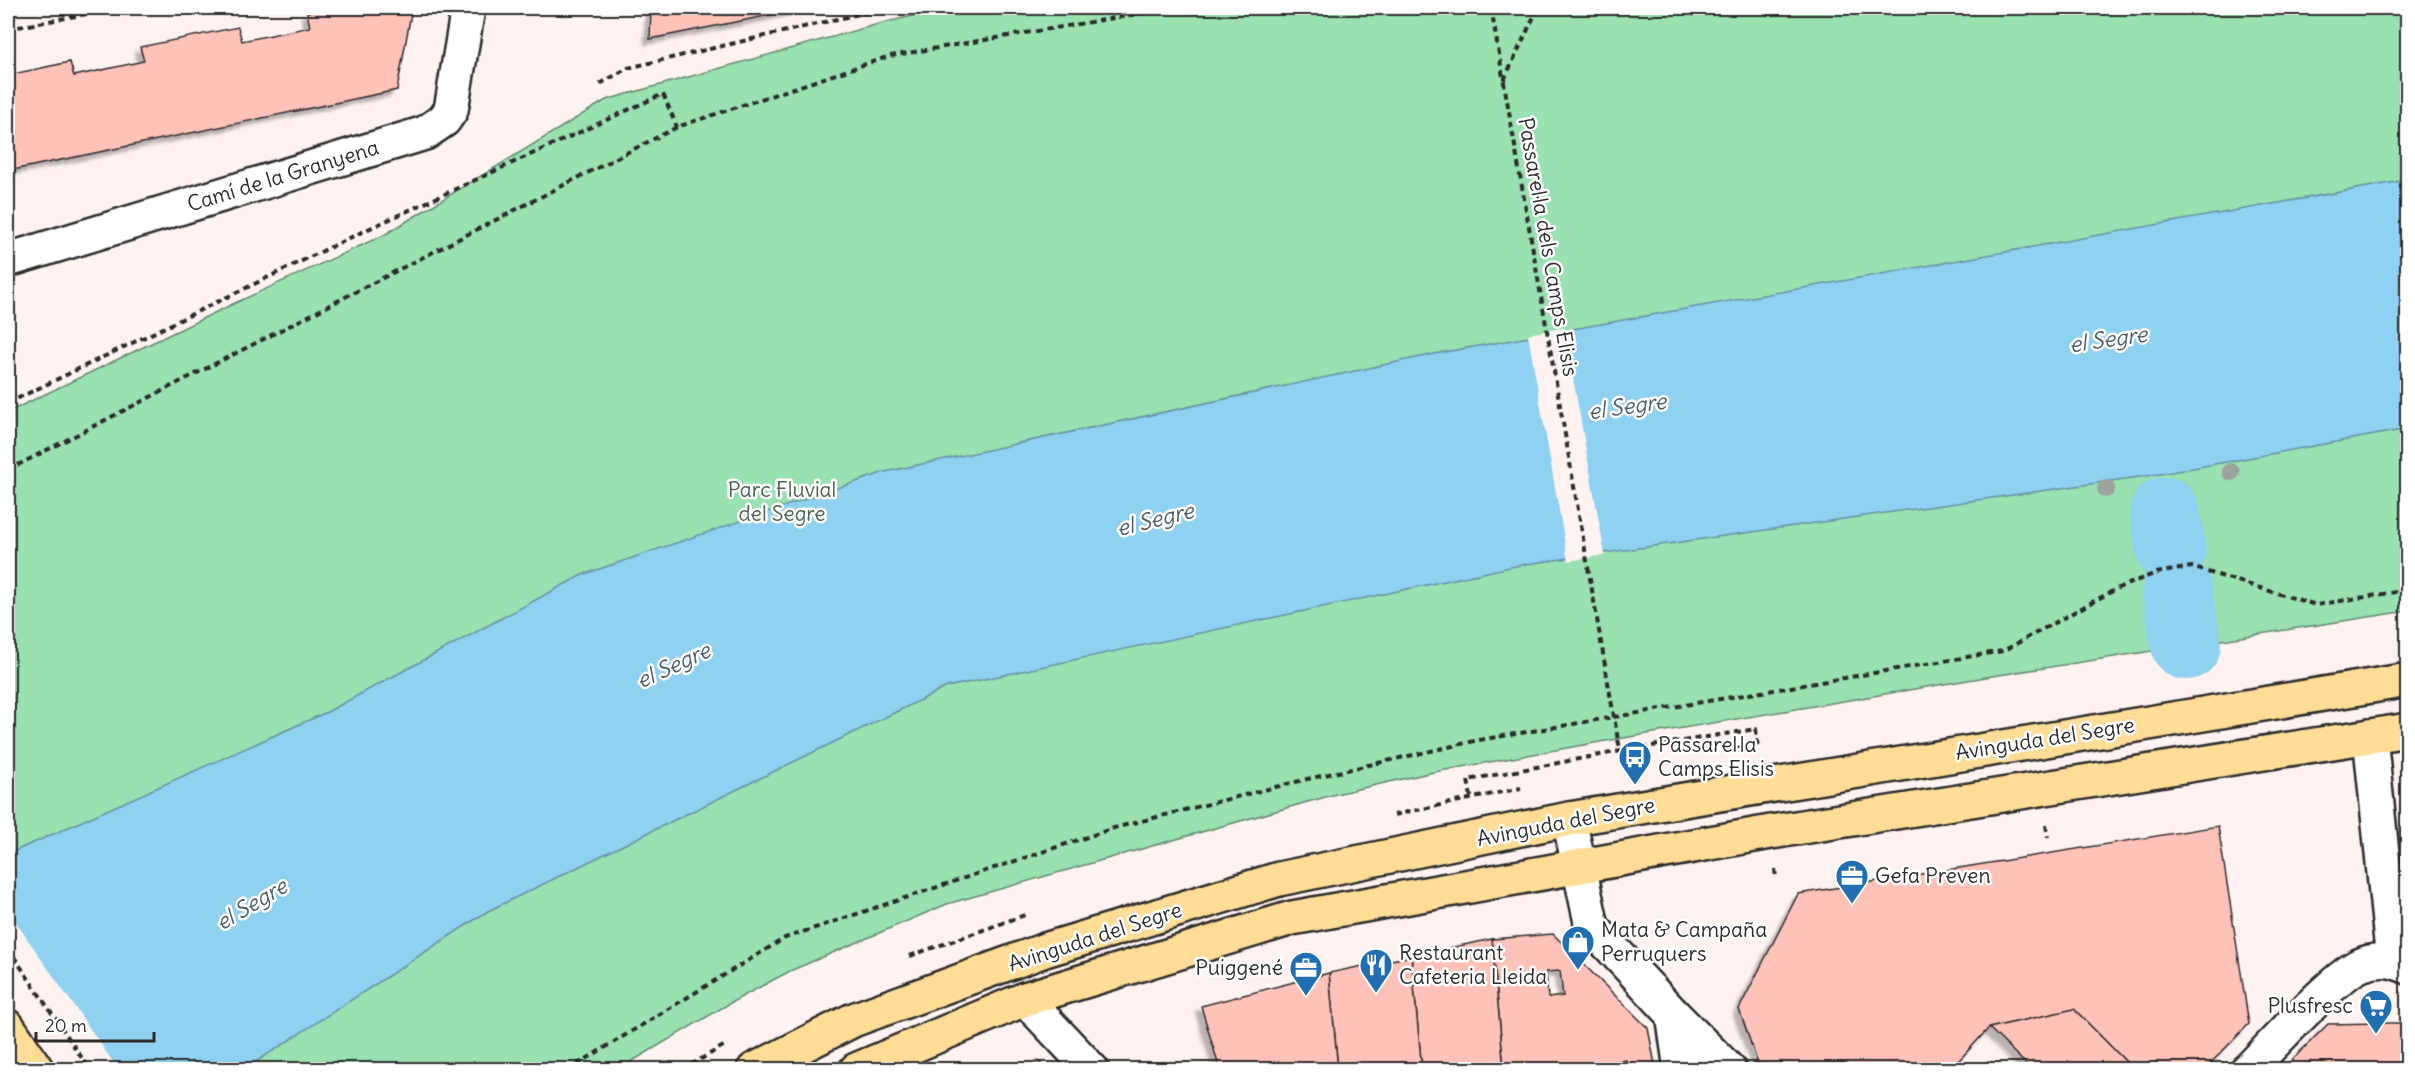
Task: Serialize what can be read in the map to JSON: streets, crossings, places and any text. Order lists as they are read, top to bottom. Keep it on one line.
{"streets":{"main road":["Avinguda del Segre"],"street":["Camí de la Granyena"],"path":["Passarel·la dels Camps Elisis"]},"water":["el Segre"],"parks":["Parc Fluvial del Segre"],"places":{"bus stop":["Passarel·la Camps Elisis"],"office":["Gefa Preven","Puiggené"],"shop":["Mata & Campaña Perruquers"],"restaurant":["Restaurant Cafeteria Lleida"],"supermarket":["Plusfresc"]},"scale_bar":"20 m"}
